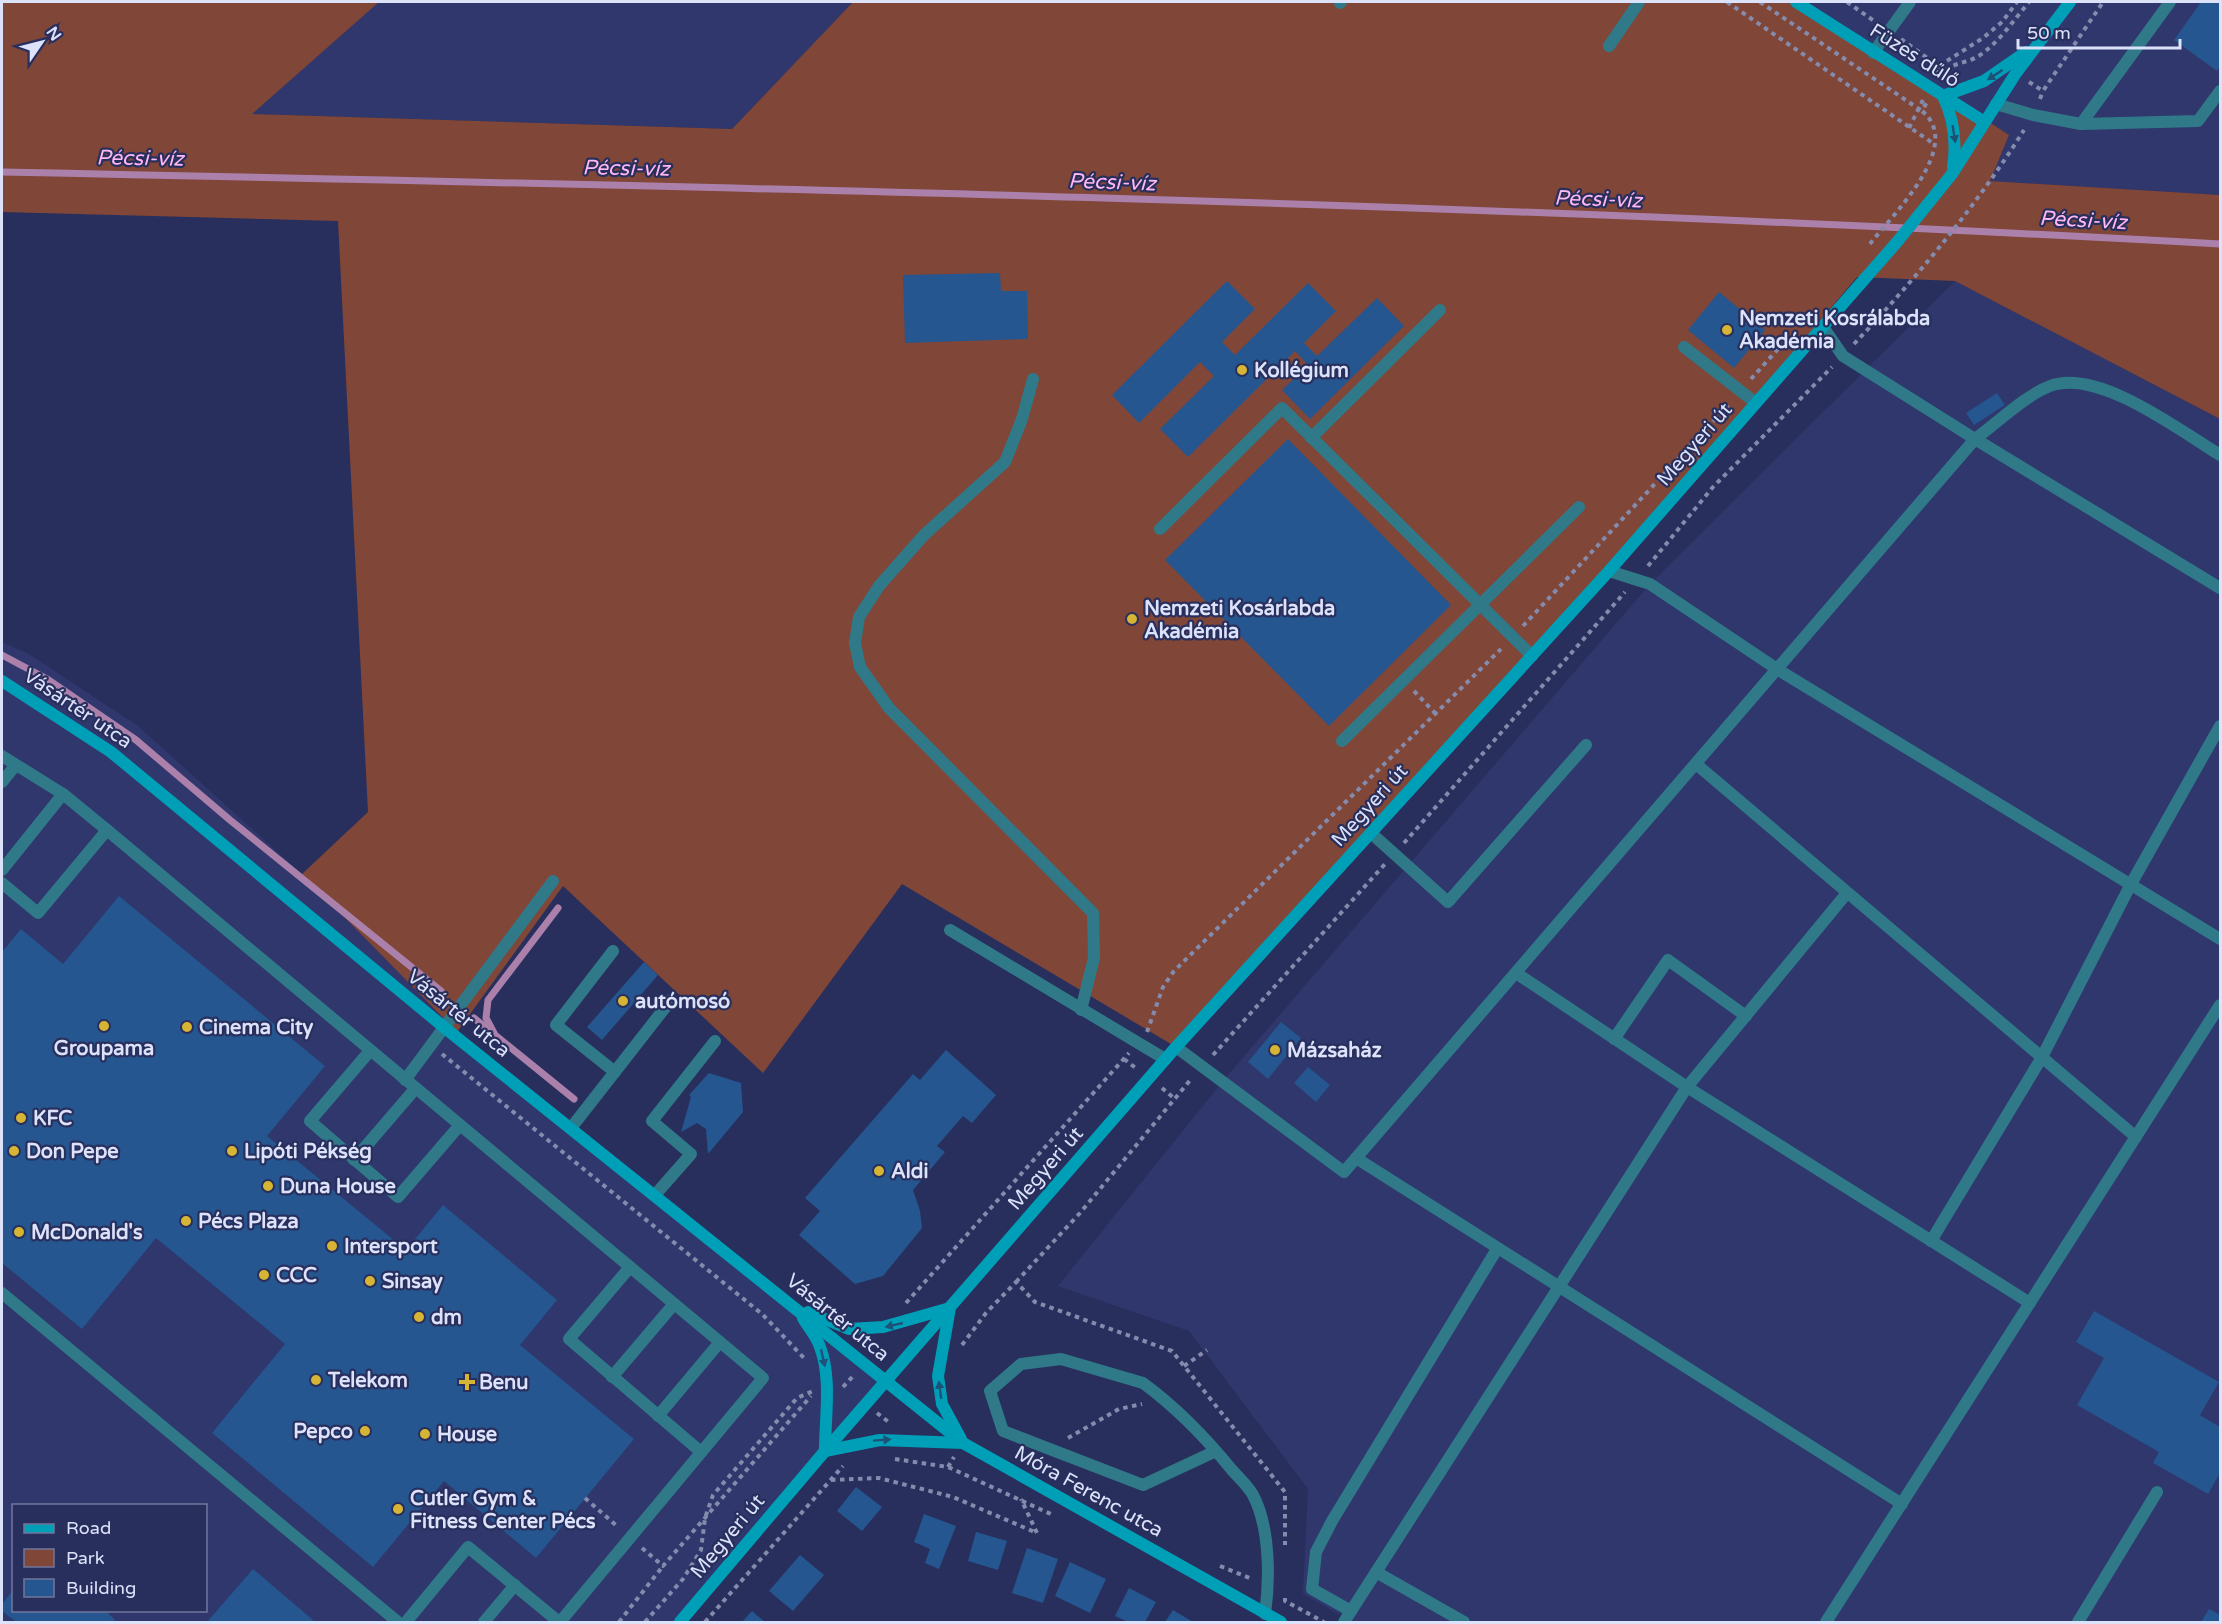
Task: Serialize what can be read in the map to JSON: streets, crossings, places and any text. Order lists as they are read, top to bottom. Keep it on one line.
{"streets":{"street":["Füzes dűlő","Megyeri út","Vásártér utca","Móra Ferenc utca"]},"crossings":[["Füzes dűlő","Megyeri út"],["Megyeri út","Vásártér utca"],["Megyeri út","Móra Ferenc utca"],["Vásártér utca","Móra Ferenc utca"]],"water":["Pécsi-víz"],"places":{"other":["Nemzeti Kosrálabda Akadémia","Kollégium","Nemzeti Kosárlabda Akadémia","autómosó","Groupama","Cinema City","Mázsaház","KFC","Don Pepe","Lipóti Pékség","Aldi","Duna House","Pécs Plaza","McDonald's","Intersport","CCC","Sinsay","dm","Telekom","Pepco","House","Cutler Gym & Fitness Center Pécs"],"health":["Benu"]},"legend":["Road","Park","Building"],"scale_bar":"50 m","north":"top right"}
